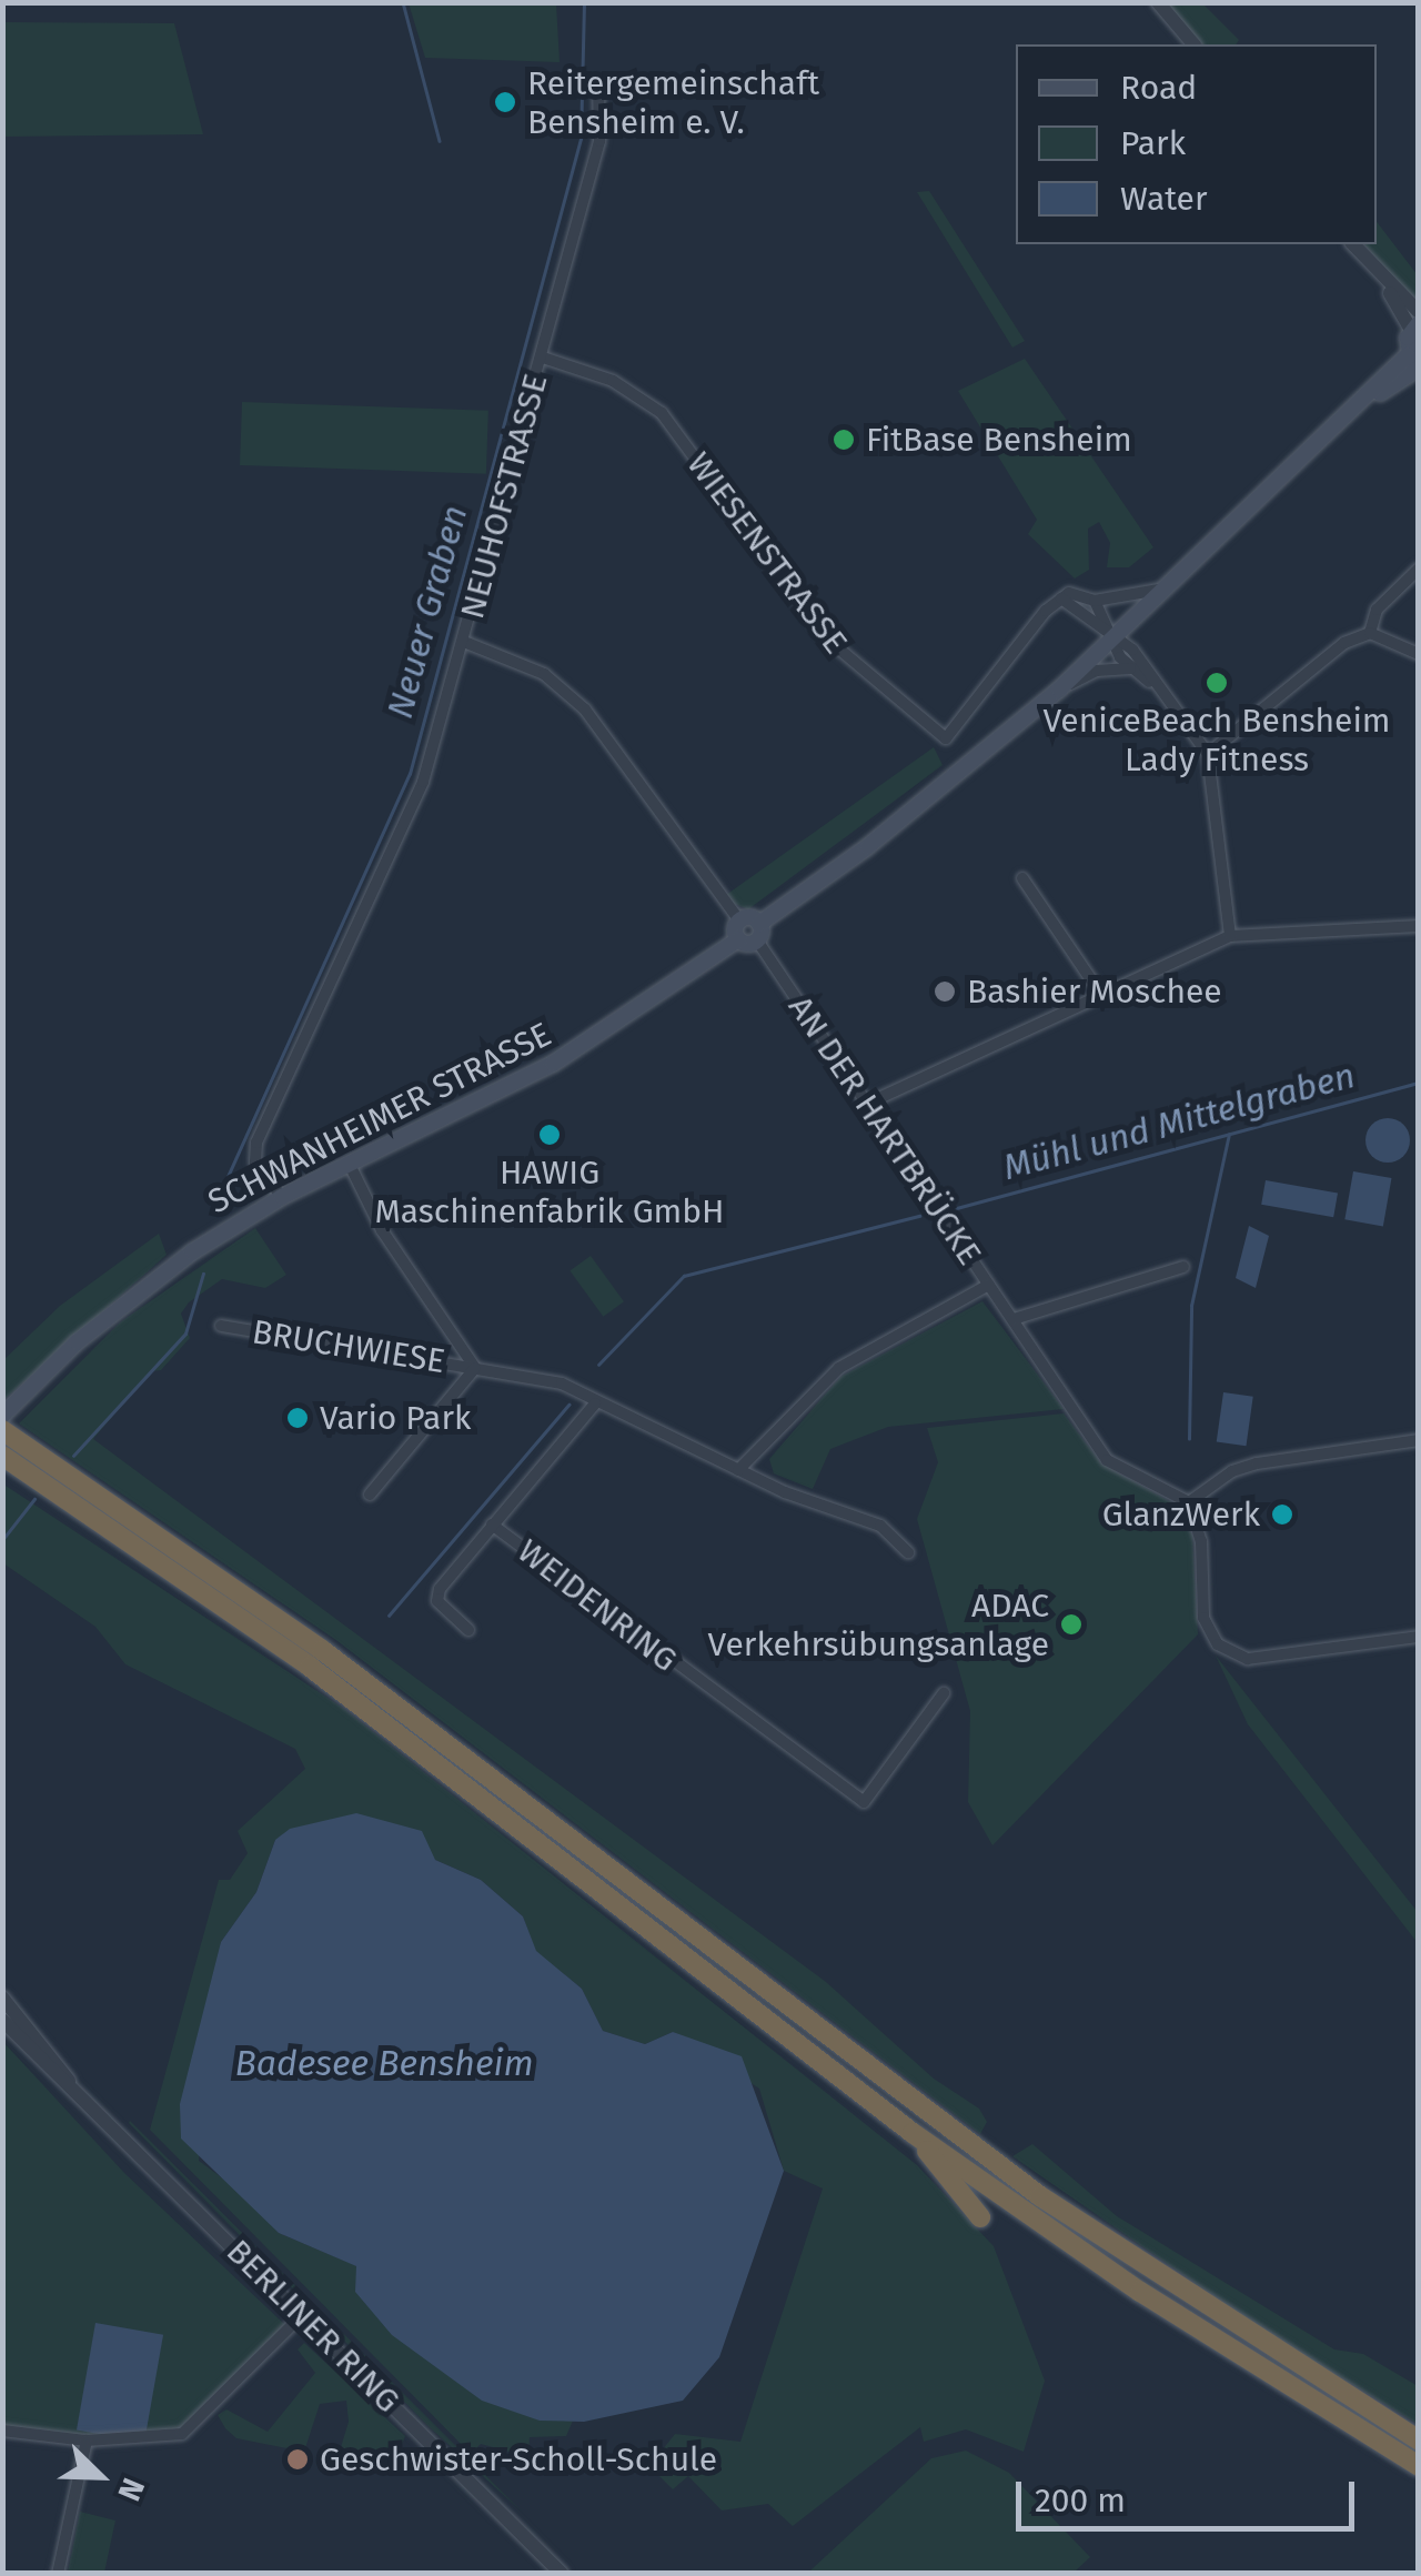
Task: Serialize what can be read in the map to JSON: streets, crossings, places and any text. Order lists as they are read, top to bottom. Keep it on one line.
{"streets":{"main road":["SCHWANHEIMER STRASSE"],"street":["NEUHOFSTRASSE","WIESENSTRASSE","AN DER HARTBRÜCKE","BRUCHWIESE","WEIDENRING","BERLINER RING"]},"crossings":[["NEUHOFSTRASSE","WIESENSTRASSE"],["NEUHOFSTRASSE","SCHWANHEIMER STRASSE"],["BRUCHWIESE","WEIDENRING"]],"water":["Neuer Graben","Mühl und Mittelgraben","Badesee Bensheim"],"places":["Reitergemeinschaft Bensheim e. V.","FitBase Bensheim","VeniceBeach Bensheim Lady Fitness","Bashier Moschee","HAWIG Maschinenfabrik GmbH","Vario Park","GlanzWerk","ADAC Verkehrsübungsanlage","Geschwister-Scholl-Schule"],"legend":["Road","Park","Water"],"scale_bar":"200 m","north":"bottom right"}
